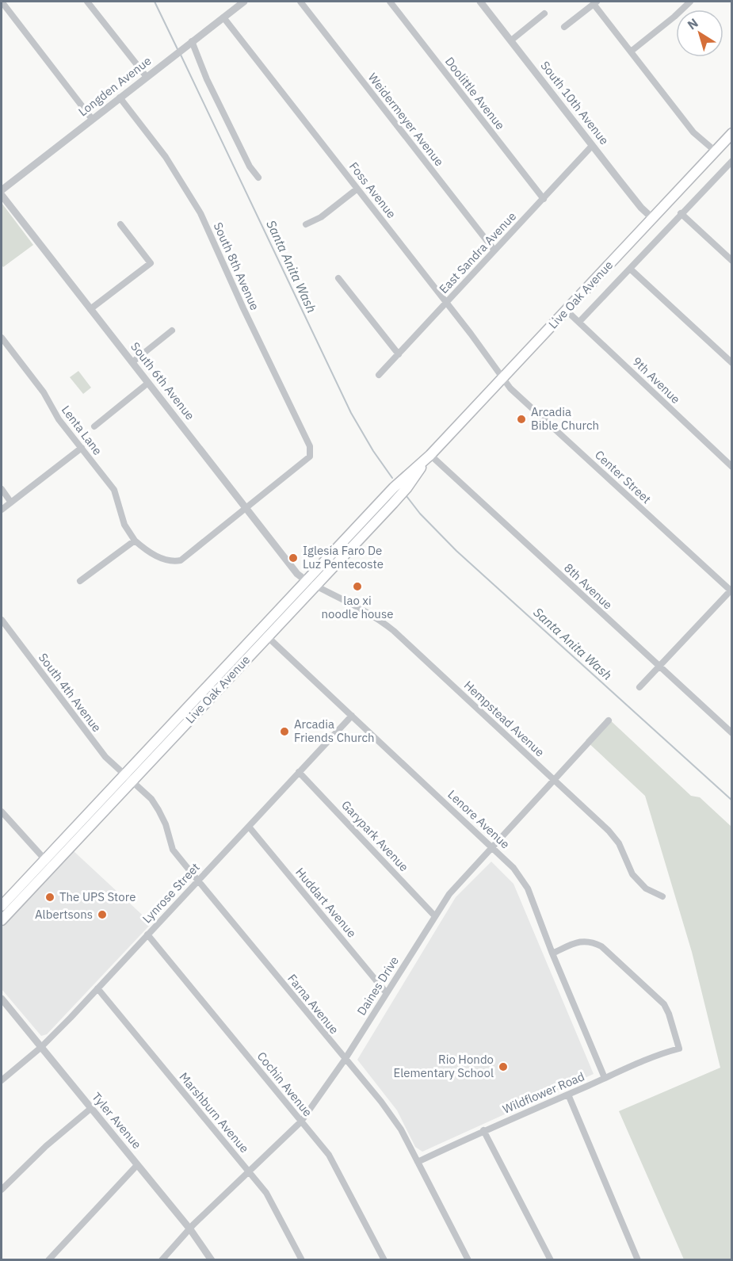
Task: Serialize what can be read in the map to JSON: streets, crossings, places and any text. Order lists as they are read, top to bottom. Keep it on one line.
{"streets":{"main road":["Live Oak Avenue"],"street":["Longden Avenue","Doolittle Avenue","South 10th Avenue","Weidermeyer Avenue","Foss Avenue","East Sandra Avenue","South 8th Avenue","9th Avenue","South 6th Avenue","Lenta Lane","Center Street","8th Avenue","South 4th Avenue","Hempstead Avenue","Lenore Avenue","Garypark Avenue","Lynrose Street","Huddart Avenue","Daines Drive","Farna Avenue","Cochin Avenue","Wildflower Road","Marshburn Avenue","Tyler Avenue"]},"crossings":[["Longden Avenue","Foss Avenue"],["Longden Avenue","South 8th Avenue"],["Doolittle Avenue","East Sandra Avenue"],["South 10th Avenue","East Sandra Avenue"],["South 10th Avenue","Live Oak Avenue"],["Weidermeyer Avenue","East Sandra Avenue"],["Foss Avenue","East Sandra Avenue"],["Foss Avenue","Live Oak Avenue"],["Foss Avenue","Center Street"],["South 8th Avenue","South 6th Avenue"],["Live Oak Avenue","9th Avenue"],["Live Oak Avenue","South 6th Avenue"],["Live Oak Avenue","Center Street"],["Live Oak Avenue","8th Avenue"],["Live Oak Avenue","South 4th Avenue"],["Live Oak Avenue","Hempstead Avenue"],["Live Oak Avenue","Lenore Avenue"],["Live Oak Avenue","Farna Avenue"],["South 6th Avenue","Hempstead Avenue"],["South 4th Avenue","Farna Avenue"],["Hempstead Avenue","Daines Drive"],["Lenore Avenue","Lynrose Street"],["Lenore Avenue","Daines Drive"],["Lenore Avenue","Wildflower Road"],["Garypark Avenue","Lynrose Street"],["Garypark Avenue","Daines Drive"],["Lynrose Street","Huddart Avenue"],["Lynrose Street","Farna Avenue"],["Lynrose Street","Cochin Avenue"],["Lynrose Street","Marshburn Avenue"],["Lynrose Street","Tyler Avenue"],["Huddart Avenue","Daines Drive"],["Daines Drive","Farna Avenue"],["Daines Drive","Cochin Avenue"],["Daines Drive","Marshburn Avenue"],["Daines Drive","Tyler Avenue"],["Farna Avenue","Wildflower Road"]],"water":["Santa Anita Wash"],"places":["Arcadia Bible Church","Iglesia Faro De Luz Pentecoste","lao xi noodle house","Arcadia Friends Church","The UPS Store","Albertsons","Rio Hondo Elementary School"],"north":"top left"}
